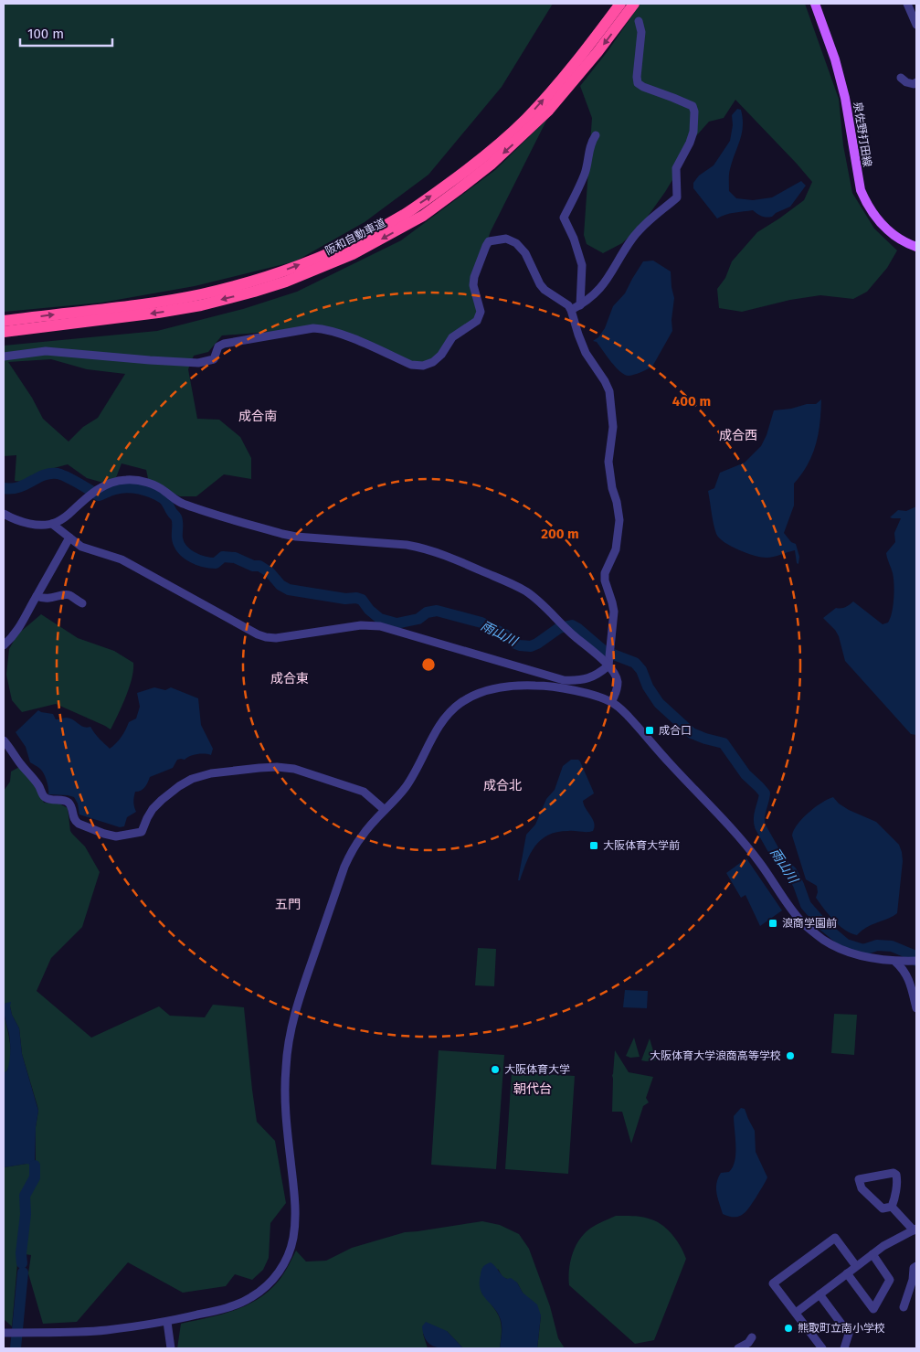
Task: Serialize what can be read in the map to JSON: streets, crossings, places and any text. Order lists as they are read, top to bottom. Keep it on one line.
{"streets":{"highway":["阪和自動車道"],"main road":["泉佐野打田線"]},"districts":["成合南","成合西","成合東","成合北","五門","朝代台"],"water":["雨山川"],"places":{"transit":["成合口","大阪体育大学前","浪商学園前"],"other":["大阪体育大学浪商高等学校","大阪体育大学","熊取町立南小学校"]},"scale_bar":"100 m","rings":["400 m","200 m"]}
